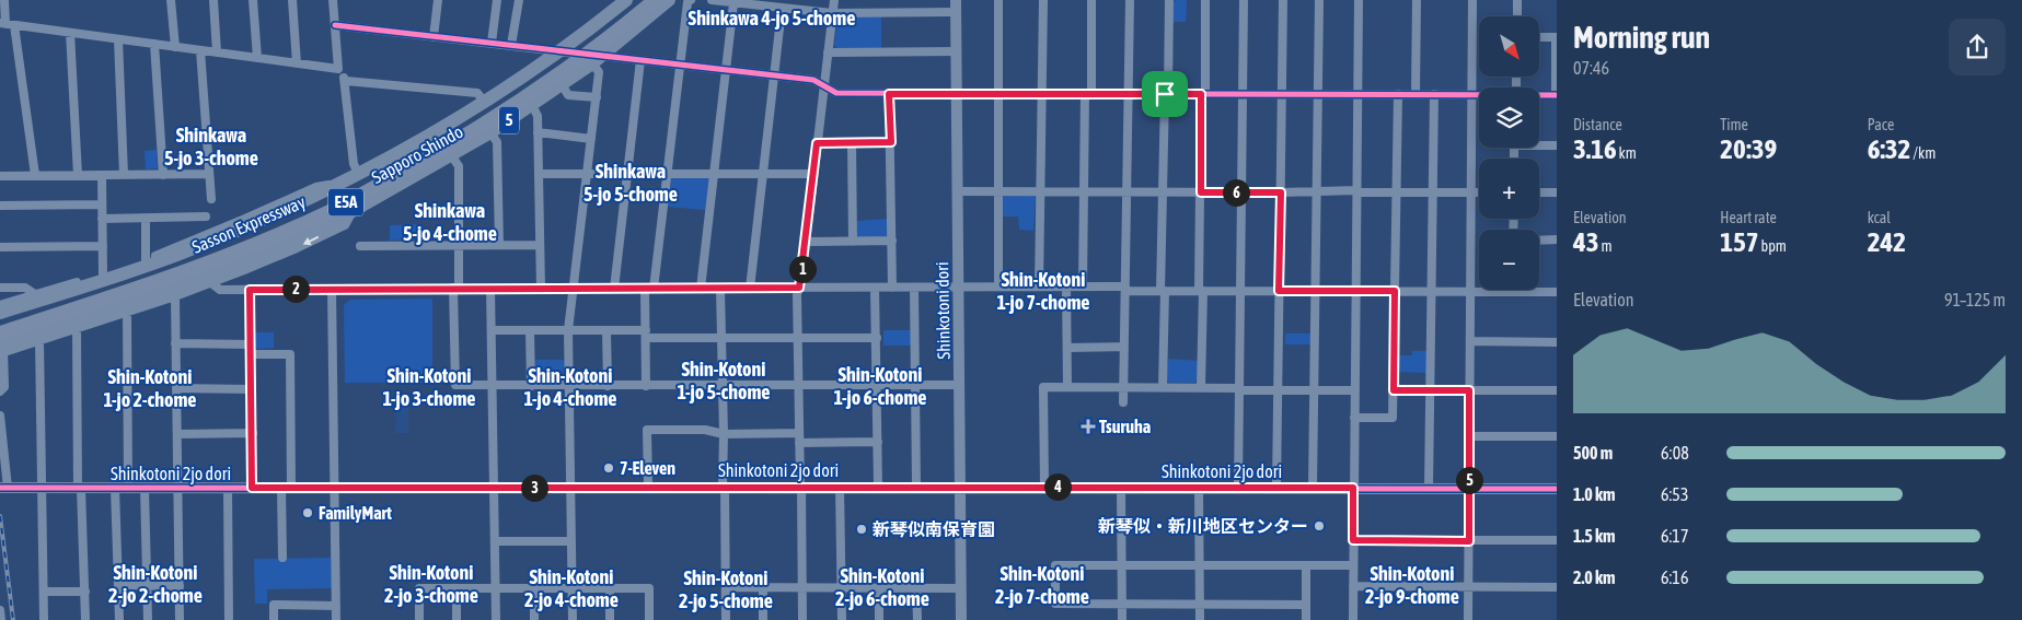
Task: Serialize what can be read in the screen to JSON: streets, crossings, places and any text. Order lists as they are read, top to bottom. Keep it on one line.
{"streets":{"highway":["5","Sapporo Shindo","E5A","Sasson Expressway"],"street":["Shinkotoni dori","Shinkotoni 2jo dori"]},"crossings":[["Shinkotoni dori","Shinkotoni 2jo dori"]],"districts":["Shinkawa 4-jo 5-chome","Shinkawa 5-jo 3-chome","Shinkawa 5-jo 5-chome","Shinkawa 5-jo 4-chome","Shin-Kotoni 1-jo 7-chome","Shin-Kotoni 1-jo 5-chome","Shin-Kotoni 1-jo 6-chome","Shin-Kotoni 1-jo 3-chome","Shin-Kotoni 1-jo 4-chome","Shin-Kotoni 1-jo 2-chome","Shin-Kotoni 2-jo 2-chome","Shin-Kotoni 2-jo 3-chome","Shin-Kotoni 2-jo 7-chome","Shin-Kotoni 2-jo 9-chome","Shin-Kotoni 2-jo 6-chome","Shin-Kotoni 2-jo 4-chome","Shin-Kotoni 2-jo 5-chome"],"places":{"health":["Tsuruha"],"other":["7-Eleven","FamilyMart","新琴似・新川地区センター","新琴似南保育園"]},"north":"bottom right","page":{"heading":["Morning run","07:46"],"map_buttons":["+","−"],"stats":[["Distance","3.16 km"],["Time","20:39"],["Pace","6:32 /km"],["Elevation","43 m"],["Heart rate","157 bpm"],["kcal","242"]],"pins":["6","1","2","5","4","3"],"chart":["Elevation","91–125 m"],"list":[{"name":"500 m","note":"6:08"},{"name":"1.0 km","note":"6:53"},{"name":"1.5 km","note":"6:17"},{"name":"2.0 km","note":"6:16"}]}}
